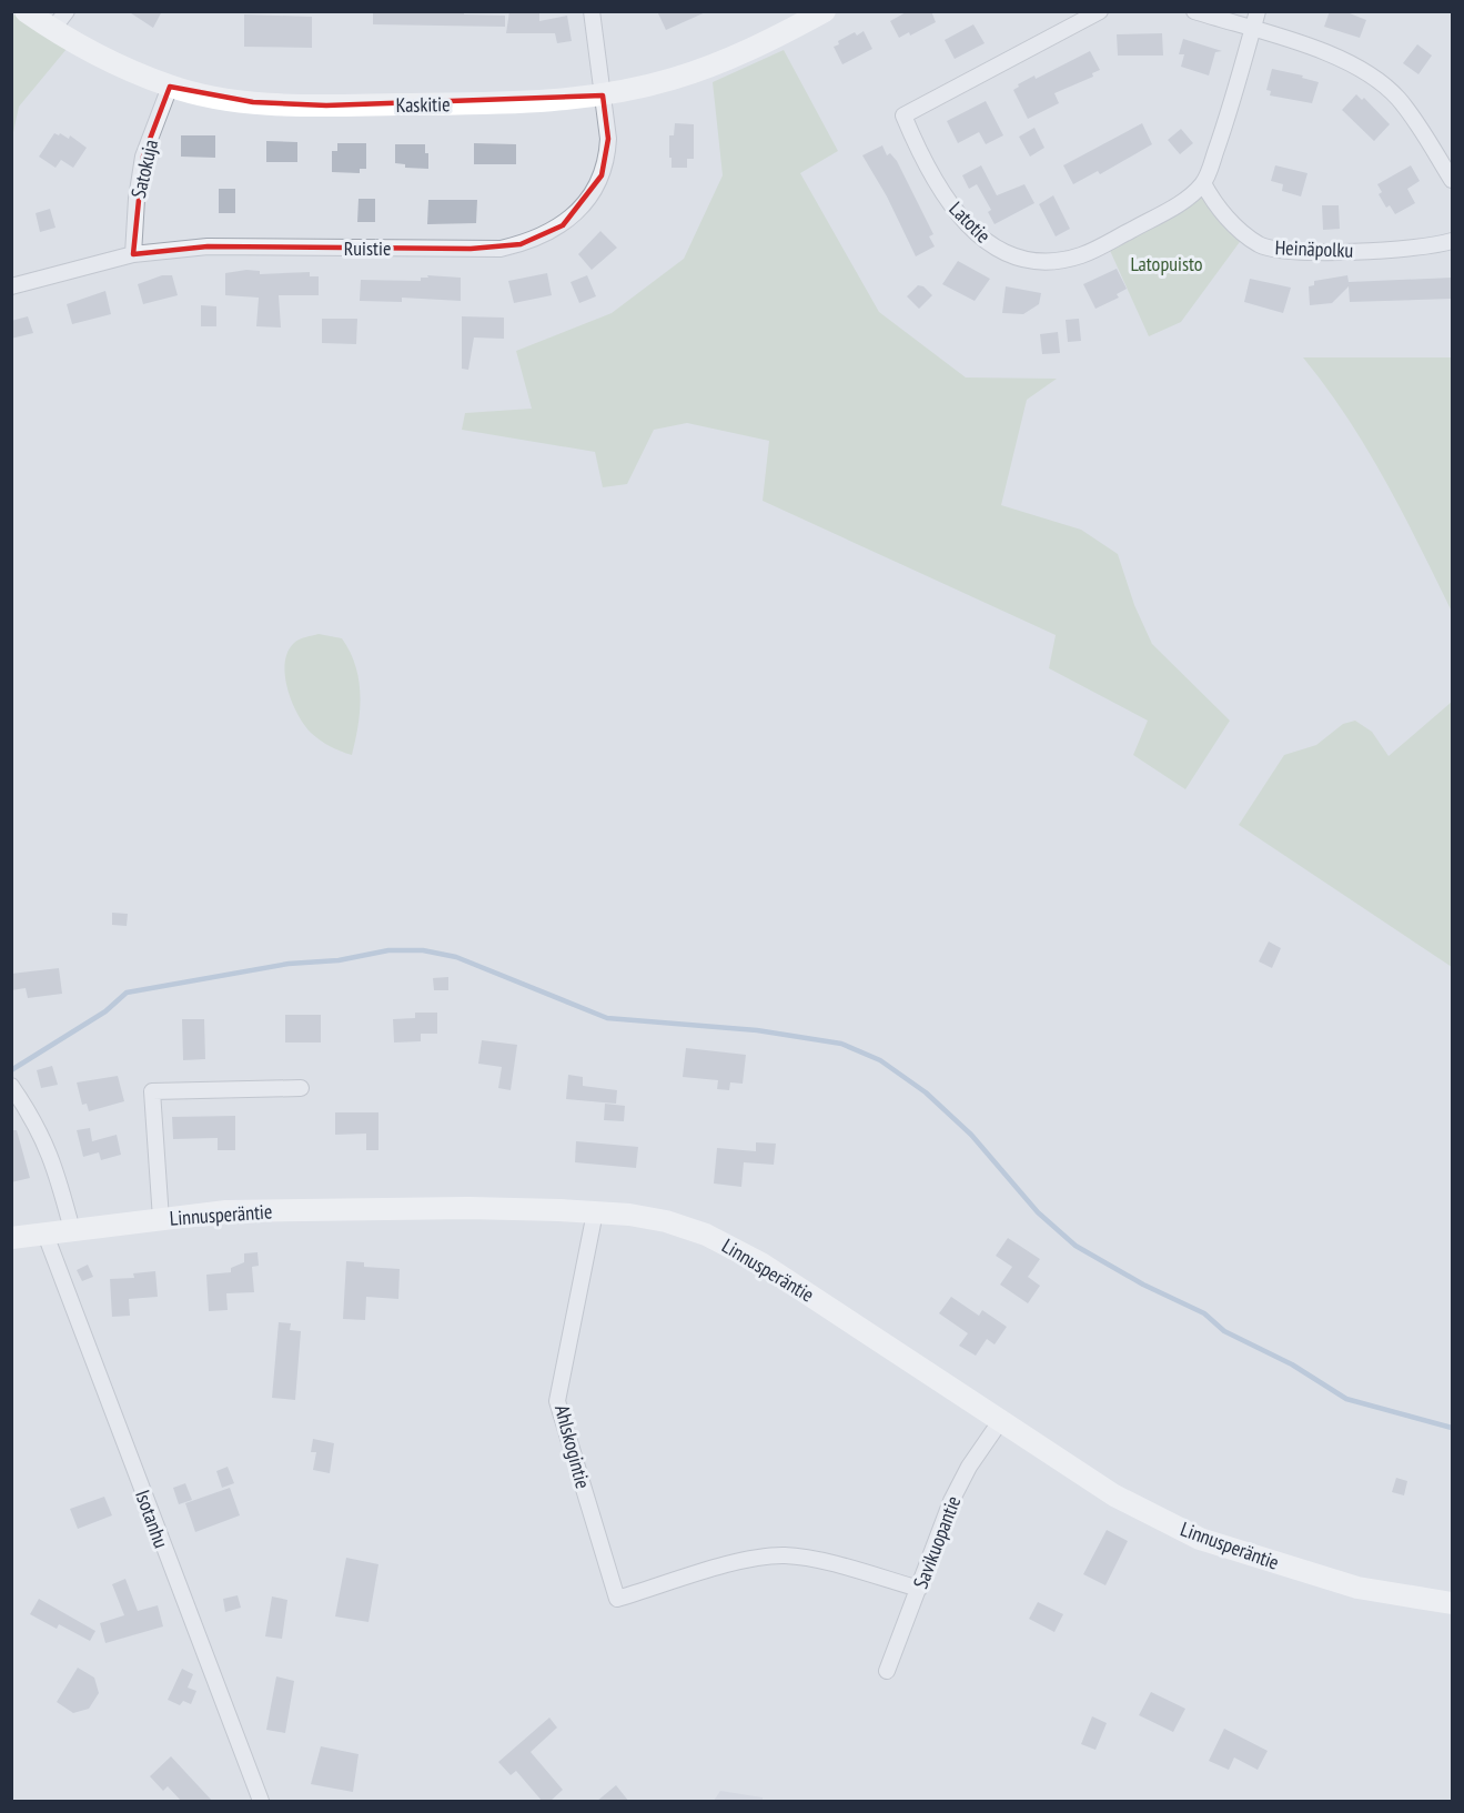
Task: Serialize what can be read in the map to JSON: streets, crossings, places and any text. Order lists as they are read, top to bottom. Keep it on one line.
{"streets":{"street":["Kaskitie","Satokuja","Latotie","Ruistie","Heinäpolku","Linnusperäntie","Ahlskogintie","Isotanhu","Savikuopantie"]},"crossings":[["Kaskitie","Satokuja"],["Kaskitie","Ruistie"],["Satokuja","Ruistie"],["Latotie","Heinäpolku"],["Linnusperäntie","Ahlskogintie"],["Linnusperäntie","Isotanhu"],["Linnusperäntie","Savikuopantie"],["Ahlskogintie","Savikuopantie"]],"parks":["Latopuisto"]}
